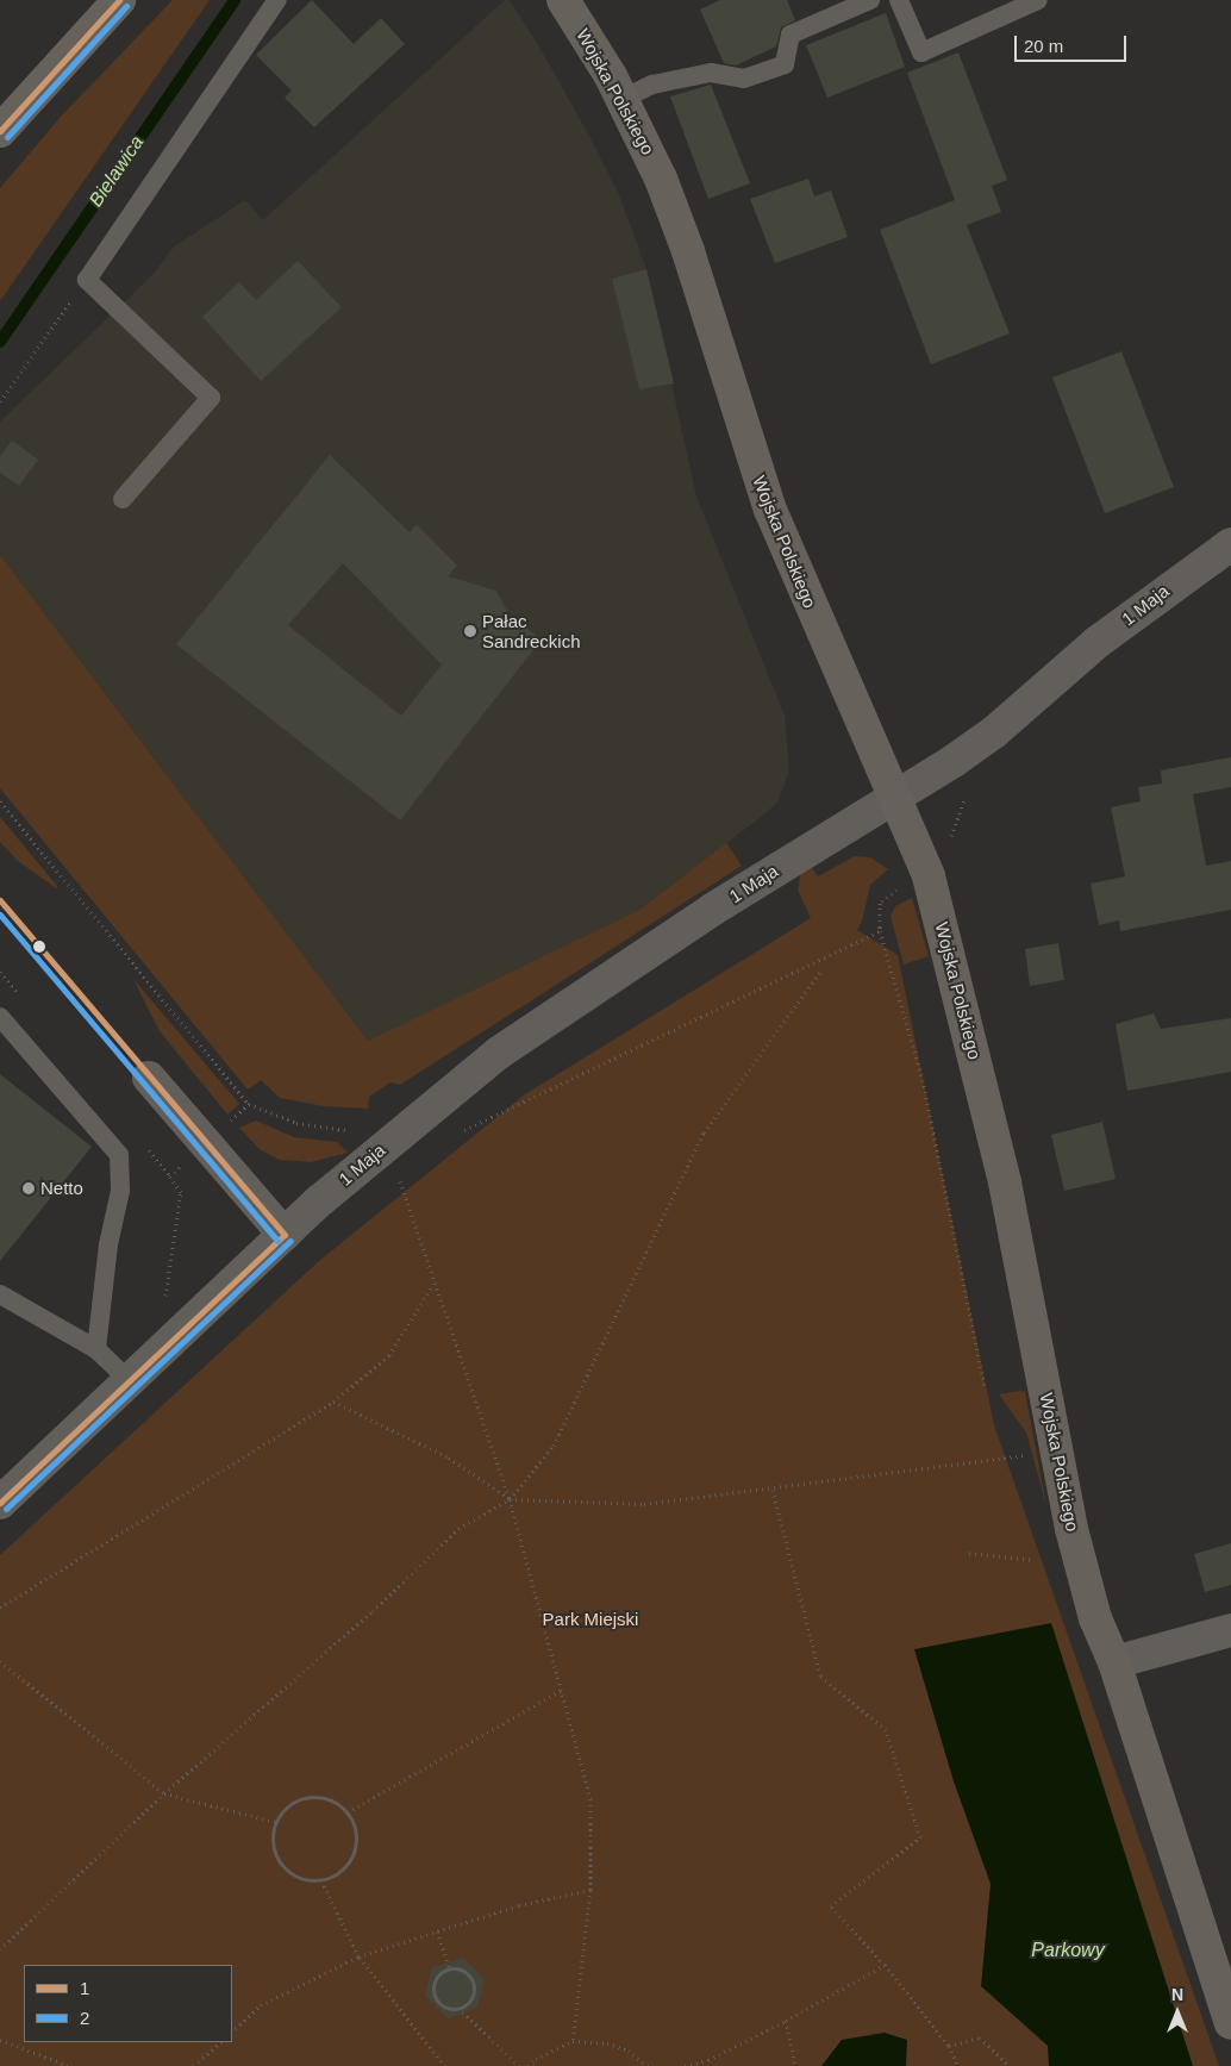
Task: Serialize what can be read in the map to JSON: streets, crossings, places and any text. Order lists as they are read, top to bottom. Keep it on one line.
{"streets":{"street":["Wojska Polskiego","1 Maja"]},"crossings":[["Wojska Polskiego","1 Maja"]],"water":["Bielawica","Parkowy"],"parks":["Park Miejski"],"places":["Pałac Sandreckich","Netto"],"lines":["transit line 1","transit line 2"],"legend":["1","2"],"scale_bar":"20 m","north":"top"}
